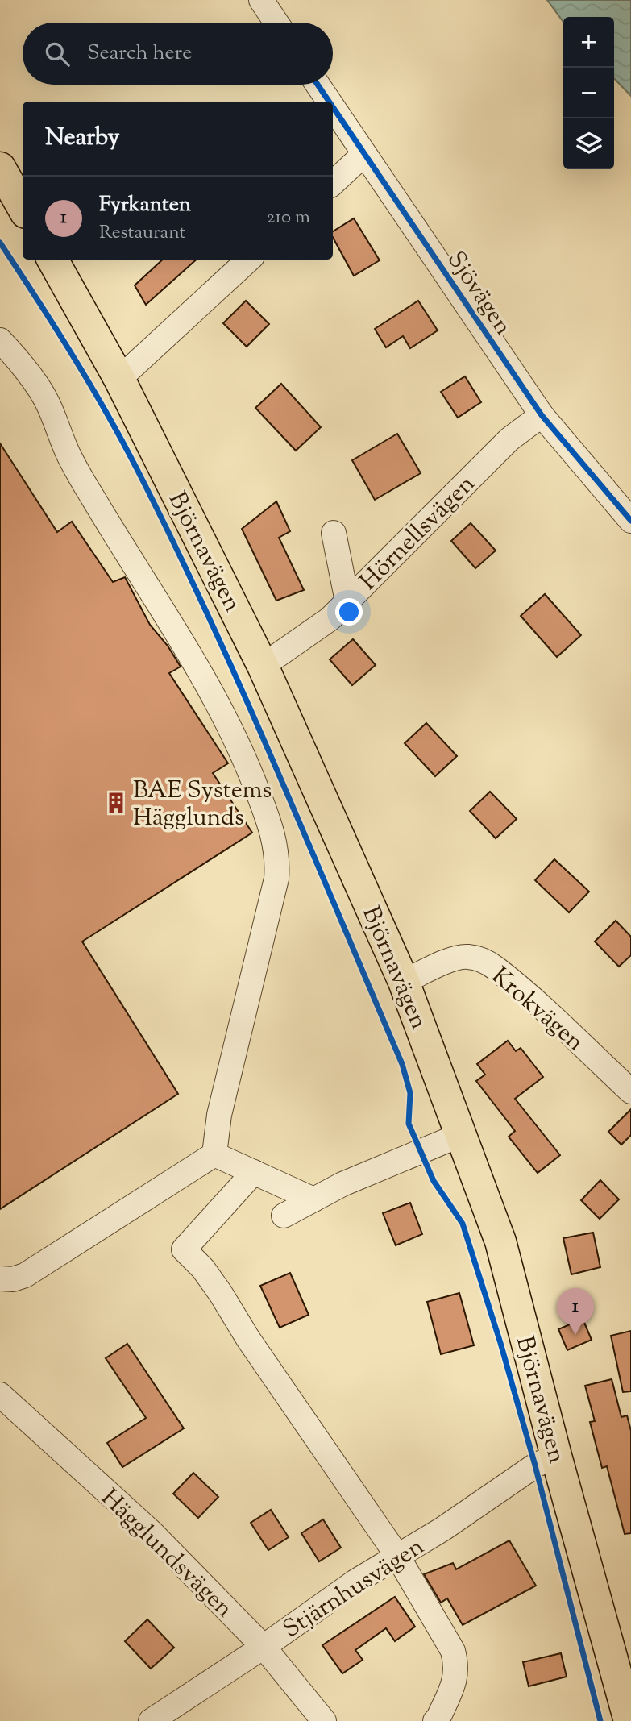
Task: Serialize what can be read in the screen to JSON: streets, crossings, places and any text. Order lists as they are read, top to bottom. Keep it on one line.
{"streets":{"main road":["Björnavägen"],"street":["Sjövägen","Hörnellsvägen","Krokvägen","Hägglundsvägen","Stjärnhusvägen"]},"crossings":[["Sjövägen","Hörnellsvägen"],["Hörnellsvägen","Björnavägen"],["Björnavägen","Krokvägen"],["Björnavägen","Stjärnhusvägen"],["Hägglundsvägen","Stjärnhusvägen"]],"places":{"building":["BAE Systems Hägglunds"]},"page":{"map_buttons":["+","−"],"search":"Search here","heading":"Nearby","list":[{"mark":"1","name":"Fyrkanten","note":"Restaurant","value":"210 m"}],"pins":"1"}}
